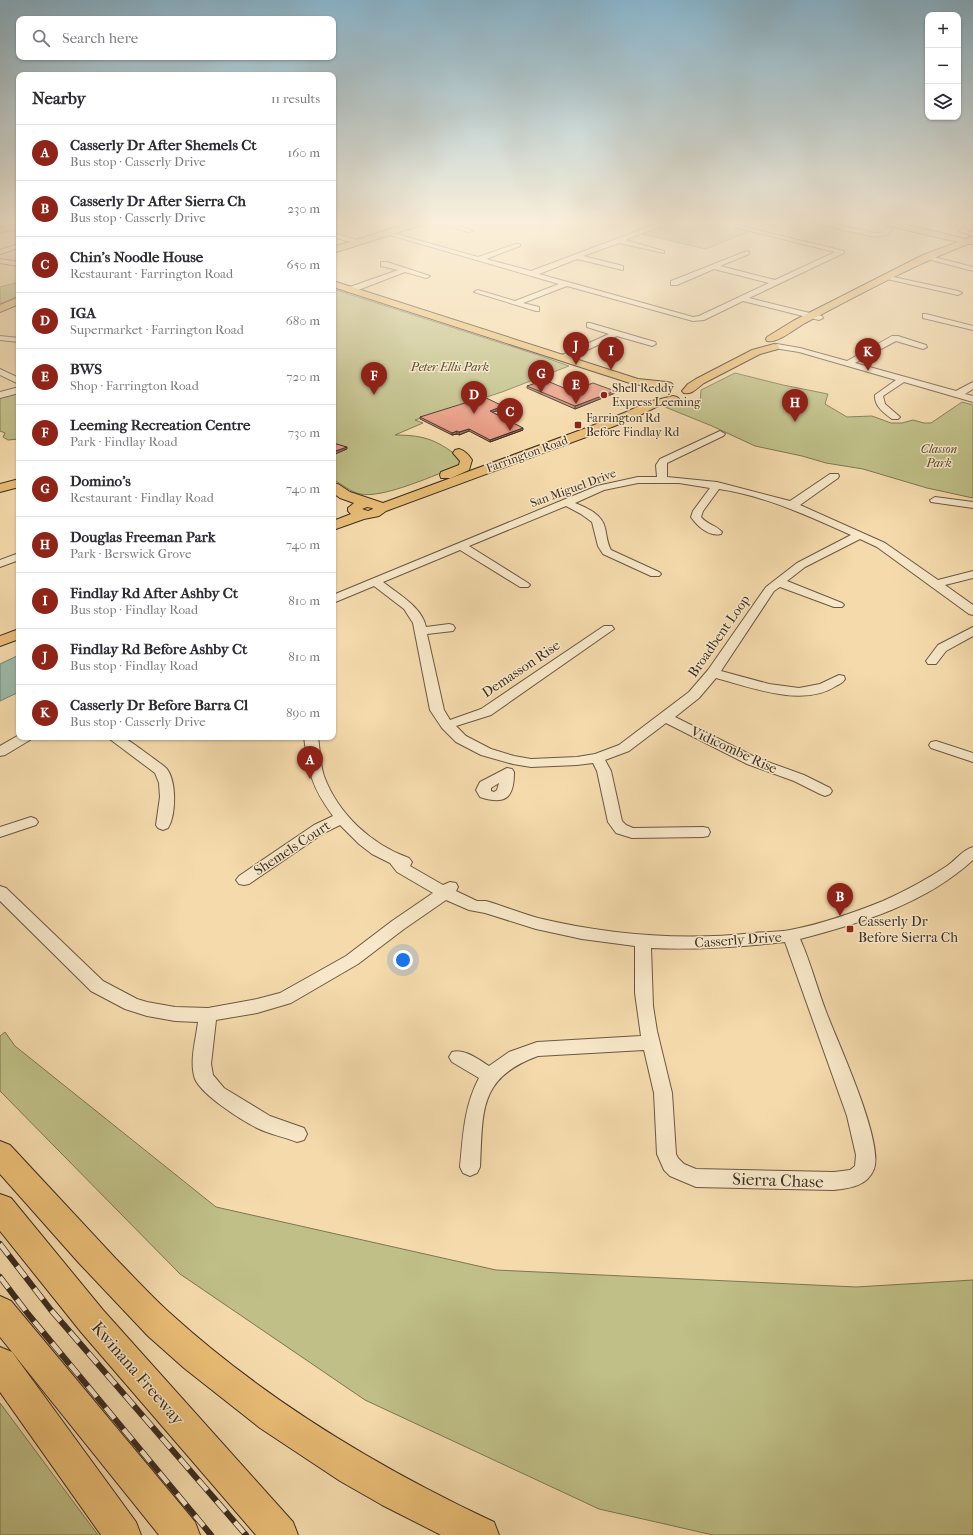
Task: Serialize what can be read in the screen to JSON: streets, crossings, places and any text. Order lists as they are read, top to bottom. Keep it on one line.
{"streets":{"highway":["Kwinana Freeway"],"main road":["Farrington Road"],"street":["San Miguel Drive","Broadbent Loop","Demasson Rise","Vidicombe Rise","Shemels Court","Casserly Drive","Sierra Chase"]},"crossings":[["San Miguel Drive","Broadbent Loop"],["Broadbent Loop","Demasson Rise"],["Broadbent Loop","Vidicombe Rise"],["Shemels Court","Casserly Drive"],["Casserly Drive","Sierra Chase"]],"parks":["Peter Ellis Park","Classon Park"],"places":{"other":["Shell Reddy Express Leeming"],"transit":["Farrington Rd Before Findlay Rd","Casserly Dr Before Sierra Ch"]},"page":{"map_buttons":["+","−"],"search":"Search here","heading":["Nearby","11 results"],"list":[{"mark":"A","name":"Casserly Dr After Shemels Ct","note":"Bus stop · Casserly Drive","value":"160 m"},{"mark":"B","name":"Casserly Dr After Sierra Ch","note":"Bus stop · Casserly Drive","value":"230 m"},{"mark":"C","name":"Chin's Noodle House","note":"Restaurant · Farrington Road","value":"650 m"},{"mark":"D","name":"IGA","note":"Supermarket · Farrington Road","value":"680 m"},{"mark":"E","name":"BWS","note":"Shop · Farrington Road","value":"720 m"},{"mark":"F","name":"Leeming Recreation Centre","note":"Park · Findlay Road","value":"730 m"},{"mark":"G","name":"Domino's","note":"Restaurant · Findlay Road","value":"740 m"},{"mark":"H","name":"Douglas Freeman Park","note":"Park · Berswick Grove","value":"740 m"},{"mark":"I","name":"Findlay Rd After Ashby Ct","note":"Bus stop · Findlay Road","value":"810 m"},{"mark":"J","name":"Findlay Rd Before Ashby Ct","note":"Bus stop · Findlay Road","value":"810 m"},{"mark":"K","name":"Casserly Dr Before Barra Cl","note":"Bus stop · Casserly Drive","value":"890 m"}],"pins":["J","I","K","G","F","E","D","H","C","A","B"]}}
